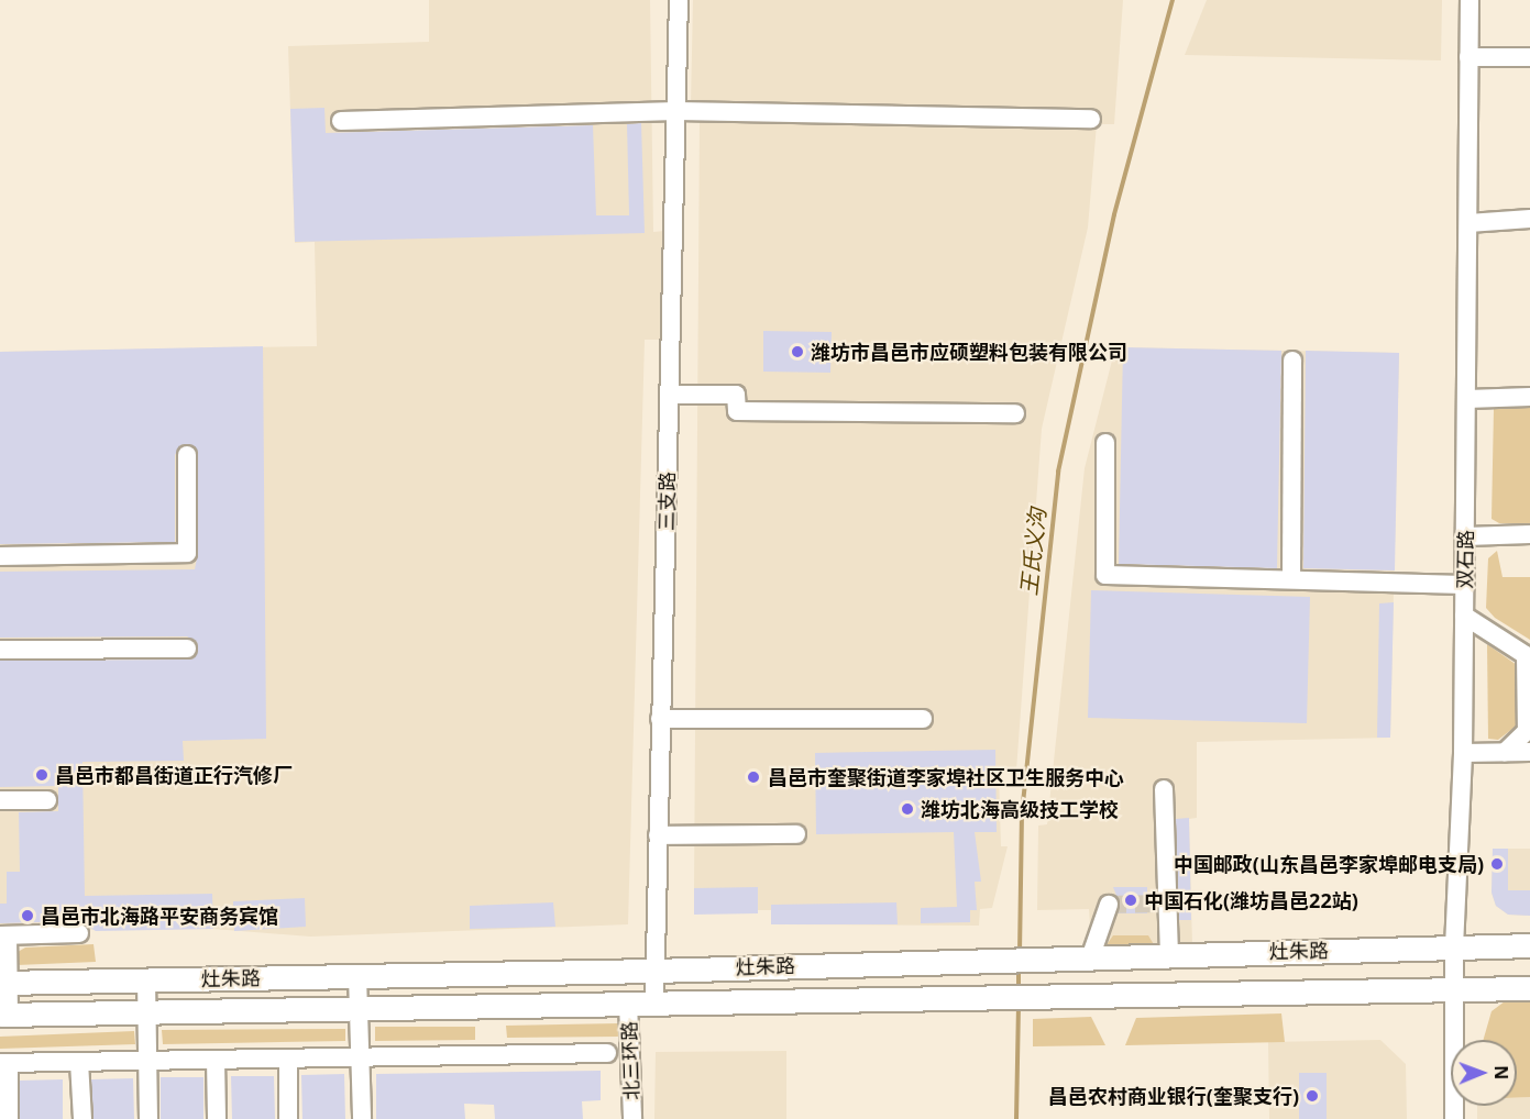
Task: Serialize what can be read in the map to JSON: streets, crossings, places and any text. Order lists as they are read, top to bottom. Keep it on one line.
{"streets":{"main road":["灶朱路"],"street":["三支路","双石路","北三环路"]},"crossings":[["三支路","灶朱路"],["双石路","灶朱路"],["灶朱路","北三环路"]],"water":["王氏义沟"],"places":["潍坊市昌邑市应硕塑料包装有限公司","昌邑市都昌街道正行汽修厂","昌邑市奎聚街道李家埠社区卫生服务中心","潍坊北海高级技工学校","中国邮政(山东昌邑李家埠邮电支局)","中国石化(潍坊昌邑22站)","昌邑市北海路平安商务宾馆","昌邑农村商业银行(奎聚支行)"],"north":"right"}
